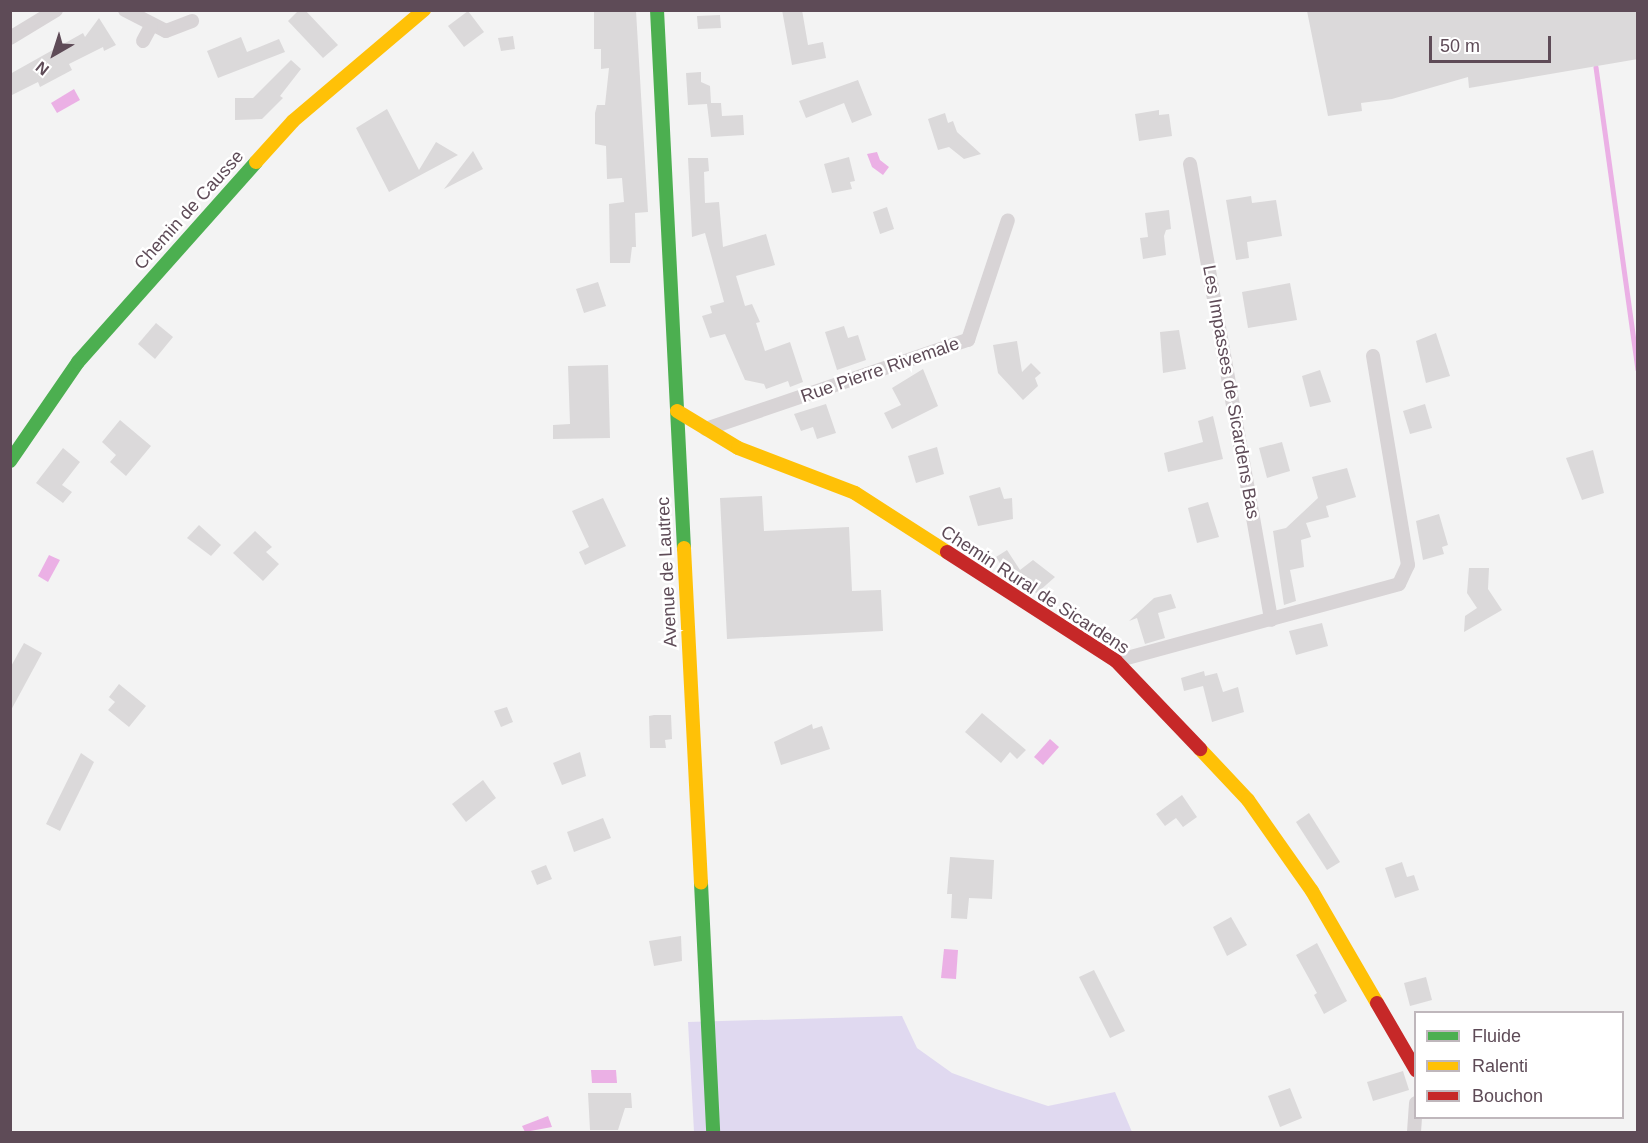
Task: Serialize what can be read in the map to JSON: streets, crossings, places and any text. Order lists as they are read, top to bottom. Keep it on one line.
{"streets":{"street":["Chemin de Causse","Rue Pierre Rivemale","Les Impasses de Sicardens Bas","Avenue de Lautrec","Chemin Rural de Sicardens"]},"crossings":[["Rue Pierre Rivemale","Chemin Rural de Sicardens"],["Avenue de Lautrec","Chemin Rural de Sicardens"]],"legend":["Fluide","Ralenti","Bouchon"],"scale_bar":"50 m","north":"bottom left"}
